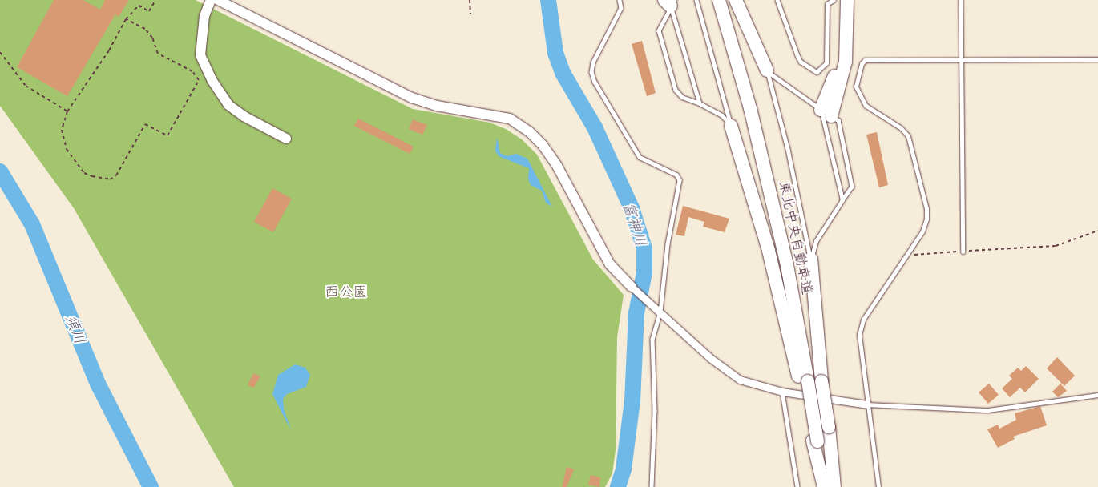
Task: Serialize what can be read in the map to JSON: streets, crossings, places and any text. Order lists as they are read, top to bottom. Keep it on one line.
{"streets":{"highway":["東北中央自動車道"]},"water":["富神川","須川"],"parks":["西公園"]}
